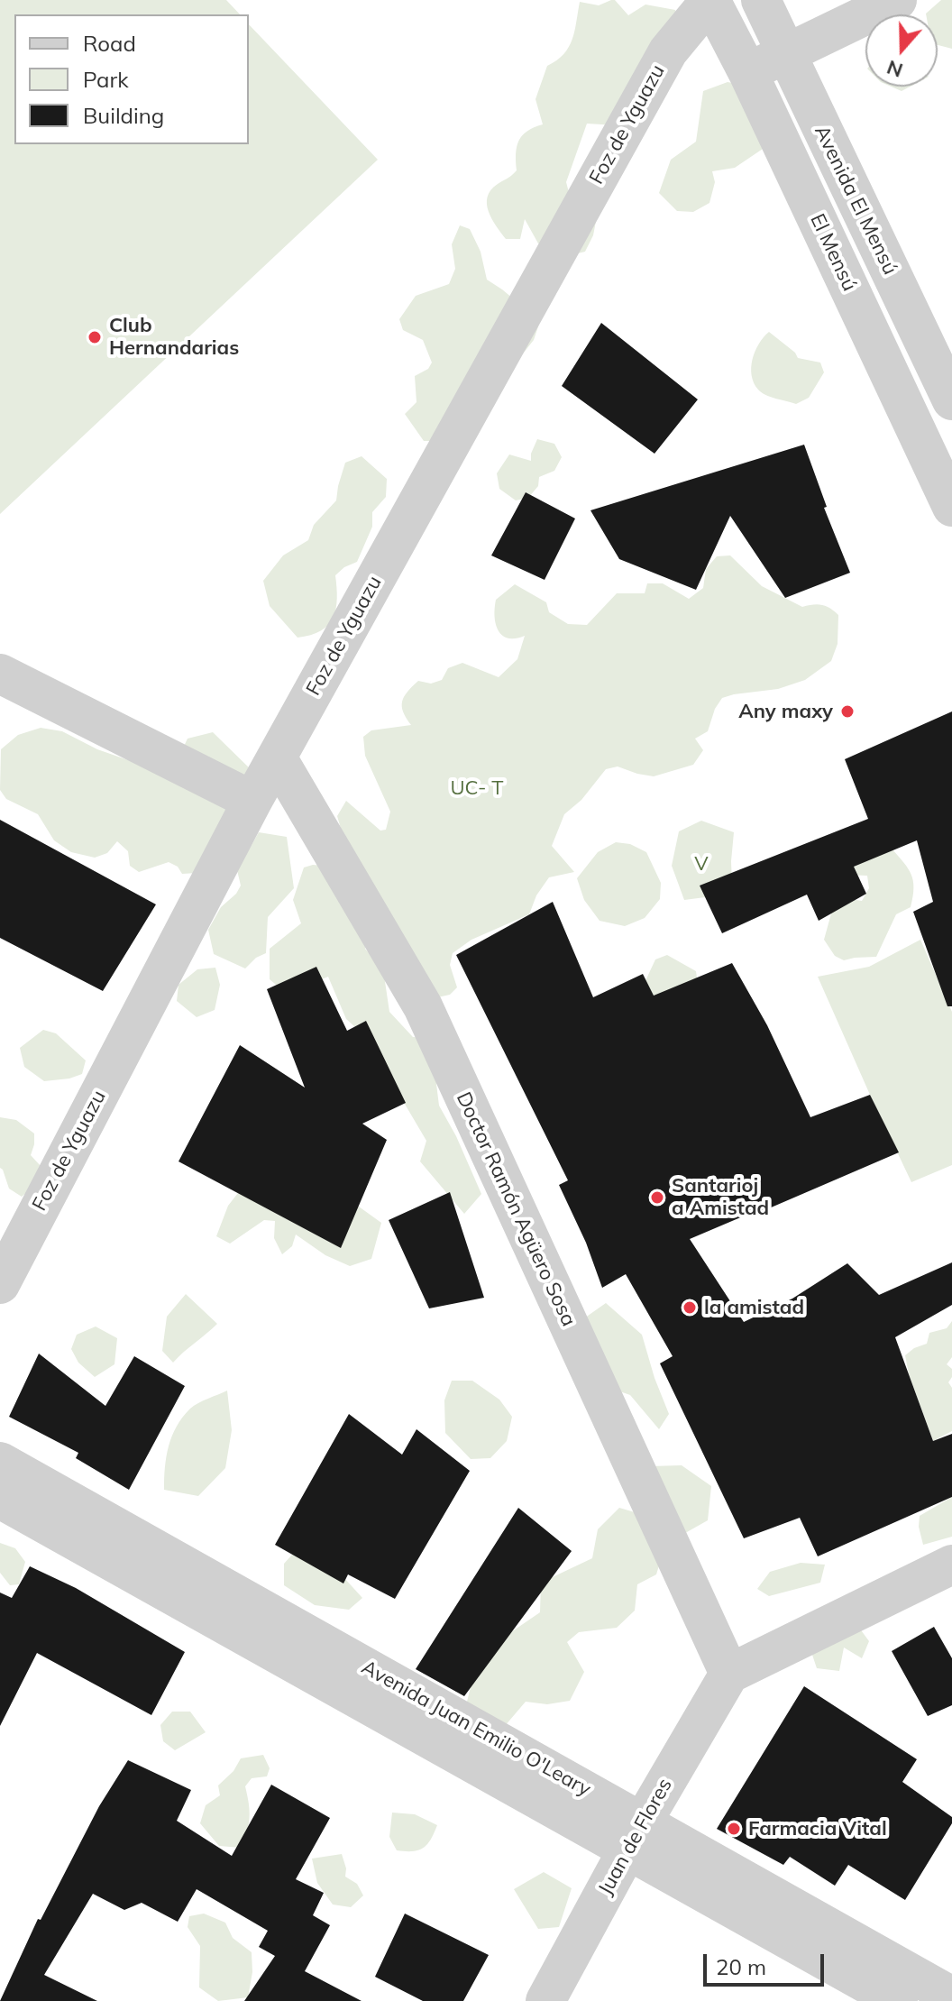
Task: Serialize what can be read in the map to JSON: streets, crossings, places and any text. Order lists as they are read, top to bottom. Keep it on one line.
{"streets":{"street":["Foz de Yguazu","Avenida El Mensú","El Mensú","Doctor Ramón Agüero Sosa","Avenida Juan Emilio O'Leary","Juan de Flores"]},"crossings":[["Foz de Yguazu","El Mensú"],["Foz de Yguazu","Doctor Ramón Agüero Sosa"],["Doctor Ramón Agüero Sosa","Juan de Flores"],["Avenida Juan Emilio O'Leary","Juan de Flores"]],"parks":["UC- T","V"],"places":["Club Hernandarias","Any maxy","Santarioj a Amistad","la amistad","Farmacia Vital"],"legend":["Road","Park","Building"],"scale_bar":"20 m","north":"bottom"}
